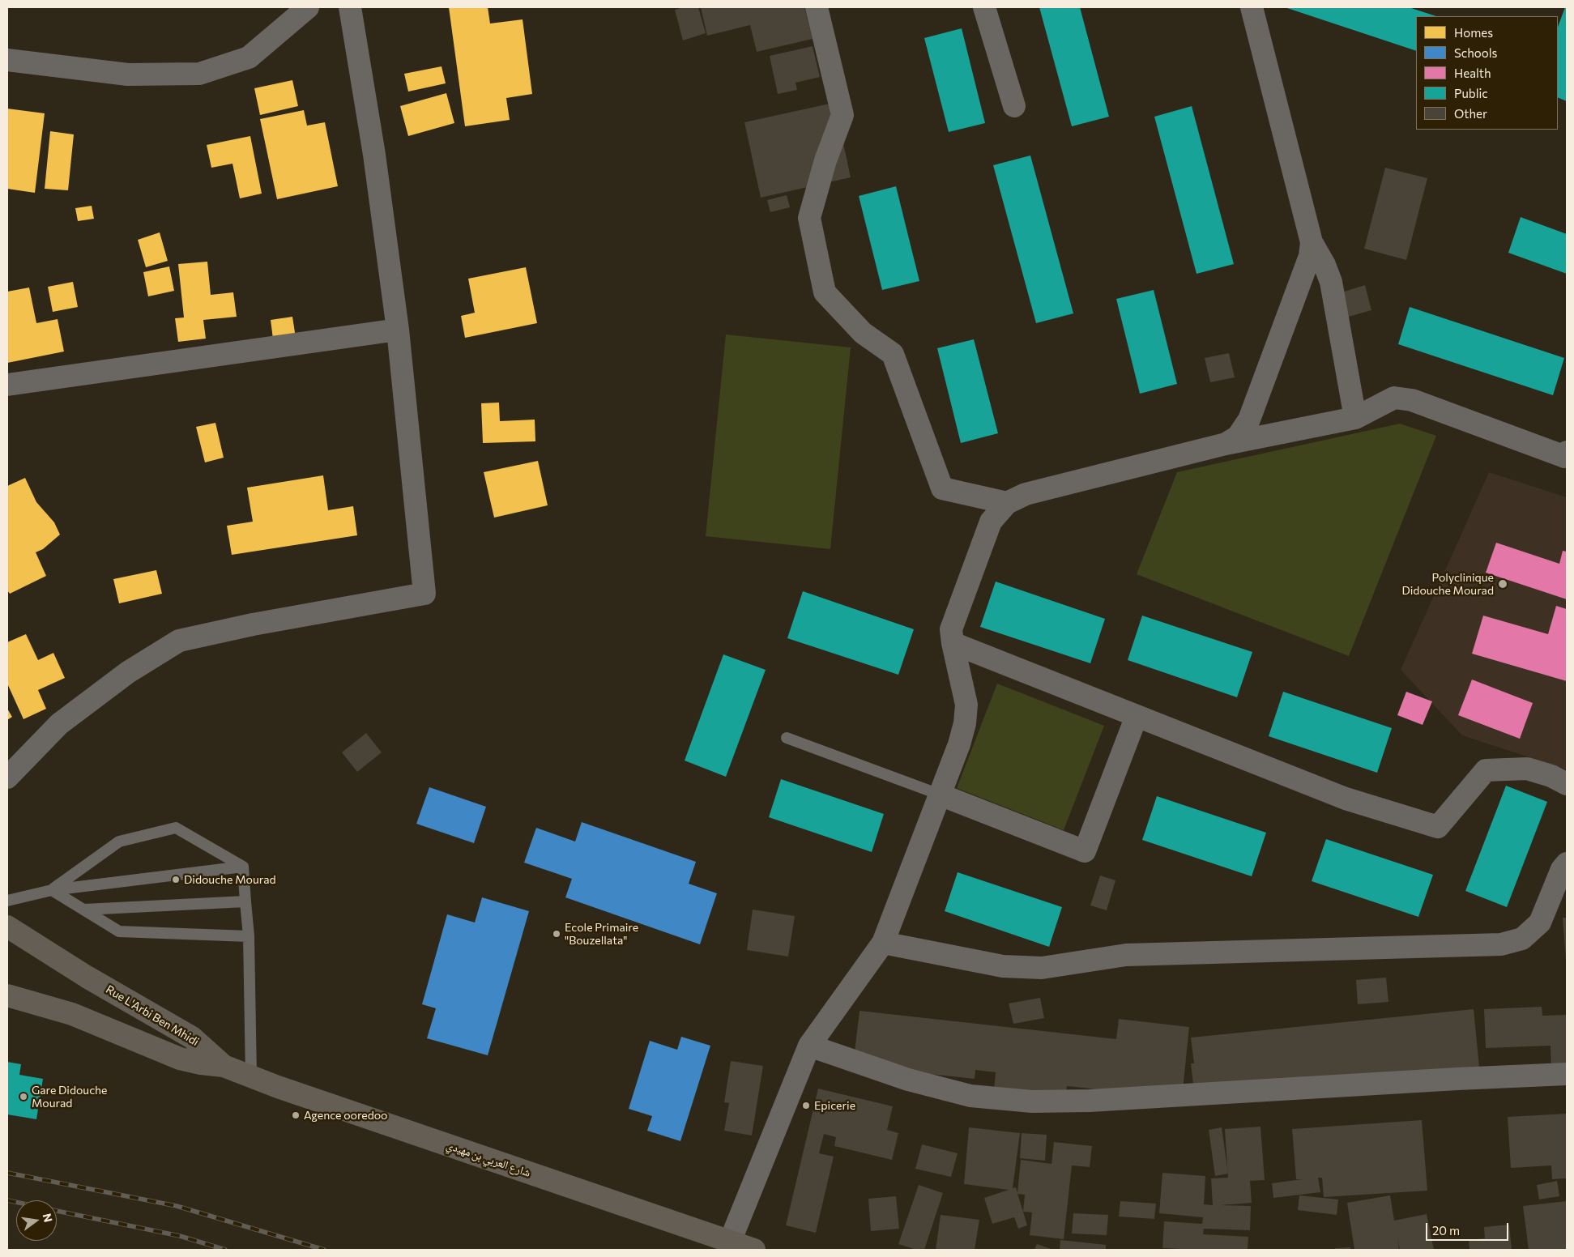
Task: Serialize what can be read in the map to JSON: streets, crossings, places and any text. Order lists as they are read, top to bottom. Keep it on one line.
{"streets":{"main road":["Rue L'Arbi Ben Mhidi","ﺷﺍﺭﻉ ﺍﻟﻌﺮﺑﻲ ﺑﻦ ﻣﻬﻴﺩﻱ"]},"crossings":[["Rue L'Arbi Ben Mhidi","ﺷﺍﺭﻉ ﺍﻟﻌﺮﺑﻲ ﺑﻦ ﻣﻬﻴﺩﻱ"]],"places":["Polyclinique Didouche Mourad","Didouche Mourad","Ecole Primaire \"Bouzellata\"","Gare Didouche Mourad","Epicerie","Agence ooredoo"],"legend":["Homes","Schools","Health","Public","Other"],"scale_bar":"20 m","north":"right"}
